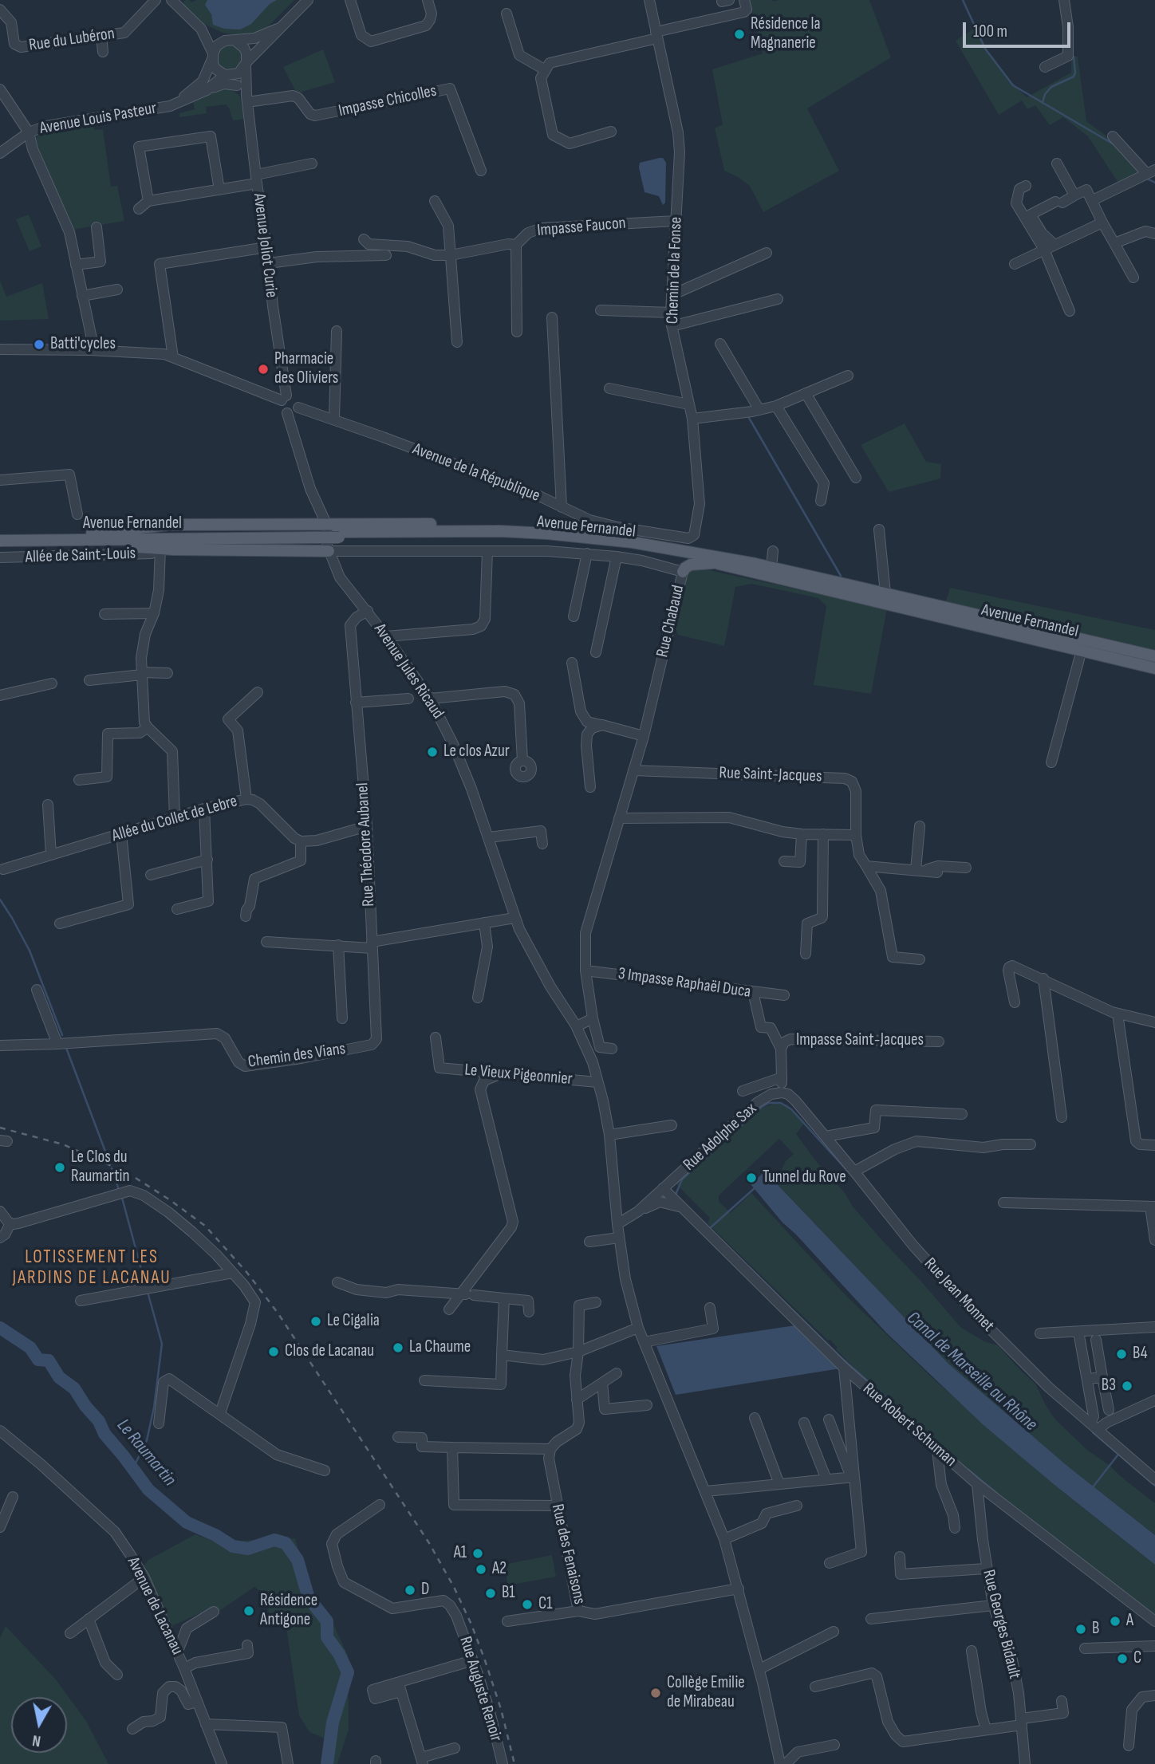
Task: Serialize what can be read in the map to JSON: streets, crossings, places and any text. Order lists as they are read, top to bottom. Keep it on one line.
{"streets":{"main road":["Avenue Fernandel"],"street":["Rue du Lubéron","Impasse Chicolles","Avenue Louis Pasteur","Impasse Faucon","Avenue Joliot Curie","Chemin de la Fonse","Avenue de la République","Allée de Saint-Louis","Rue Chabaud","Avenue Jules Ricaud","Rue Saint-Jacques","Allée du Collet de Lebre","Rue Théodore Aubanel","3 Impasse Raphaël Duca","Impasse Saint-Jacques","Chemin des Vians","Le Vieux Pigeonnier","Rue Adolphe Sax","Rue Jean Monnet","Rue Robert Schuman","Rue des Fenaisons","Avenue de Lacanau","Rue Georges Bidault","Rue Auguste Renoir"]},"crossings":[["Impasse Chicolles","Avenue Joliot Curie"],["Avenue Louis Pasteur","Avenue Joliot Curie"],["Impasse Faucon","Chemin de la Fonse"],["Avenue Joliot Curie","Avenue de la République"],["Avenue Joliot Curie","Avenue Jules Ricaud"],["Chemin de la Fonse","Avenue de la République"],["Avenue de la République","Avenue Jules Ricaud"],["Avenue Fernandel","Rue Chabaud"],["Avenue Fernandel","Avenue Jules Ricaud"],["Rue Chabaud","Avenue Jules Ricaud"],["Rue Chabaud","Rue Saint-Jacques"],["Rue Chabaud","3 Impasse Raphaël Duca"],["Avenue Jules Ricaud","Rue Théodore Aubanel"],["Avenue Jules Ricaud","Le Vieux Pigeonnier"],["Avenue Jules Ricaud","Rue Adolphe Sax"],["Avenue Jules Ricaud","Rue des Fenaisons"],["Rue Théodore Aubanel","Chemin des Vians"],["Impasse Saint-Jacques","Rue Adolphe Sax"],["Rue Adolphe Sax","Rue Jean Monnet"],["Rue Adolphe Sax","Rue Robert Schuman"],["Rue Robert Schuman","Rue Georges Bidault"]],"districts":["LOTISSEMENT LES JARDINS DE LACANAU"],"water":["Canal de Marseille au Rhône","Le Raumartin"],"places":["Résidence la Magnanerie","Batti'cycles","Pharmacie des Oliviers","Le clos Azur","Le Clos du Raumartin","Tunnel du Rove","Le Cigalia","La Chaume","Clos de Lacanau","B4","B3","A1","A2","D","B1","C1","Résidence Antigone","A","B","C","Collège Emilie de Mirabeau"],"scale_bar":"100 m","north":"bottom"}
